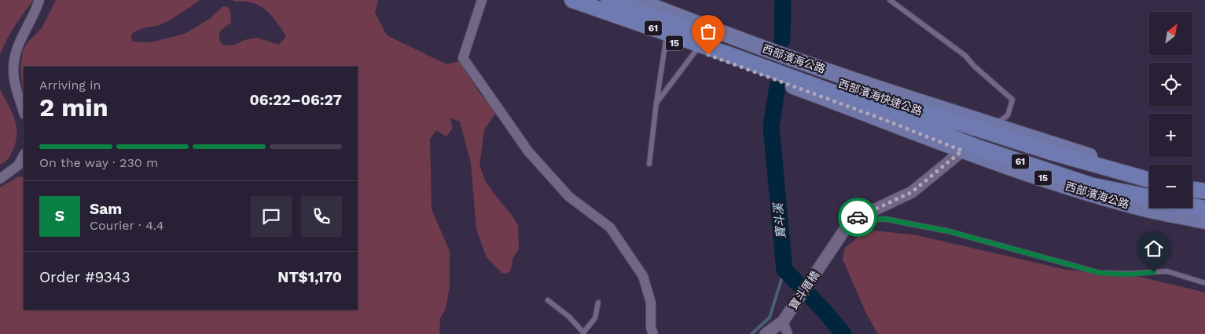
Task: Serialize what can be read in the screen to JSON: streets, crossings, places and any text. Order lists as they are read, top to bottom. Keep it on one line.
{"streets":{"highway":["61","西部濱海快速公路"],"main road":["15","西部濱海公路"],"street":["寶斗厝橋"]},"crossings":[["15","西部濱海公路"]],"water":["寶斗溪"],"north":"top right","page":{"map_buttons":["+","−"],"heading":["2 min","Arriving in","06:22–06:27"],"panel":["Sam","Courier · 4.4","Order #9343","NT$1,170"],"bar":"On the way · 230 m","round":"S"}}
